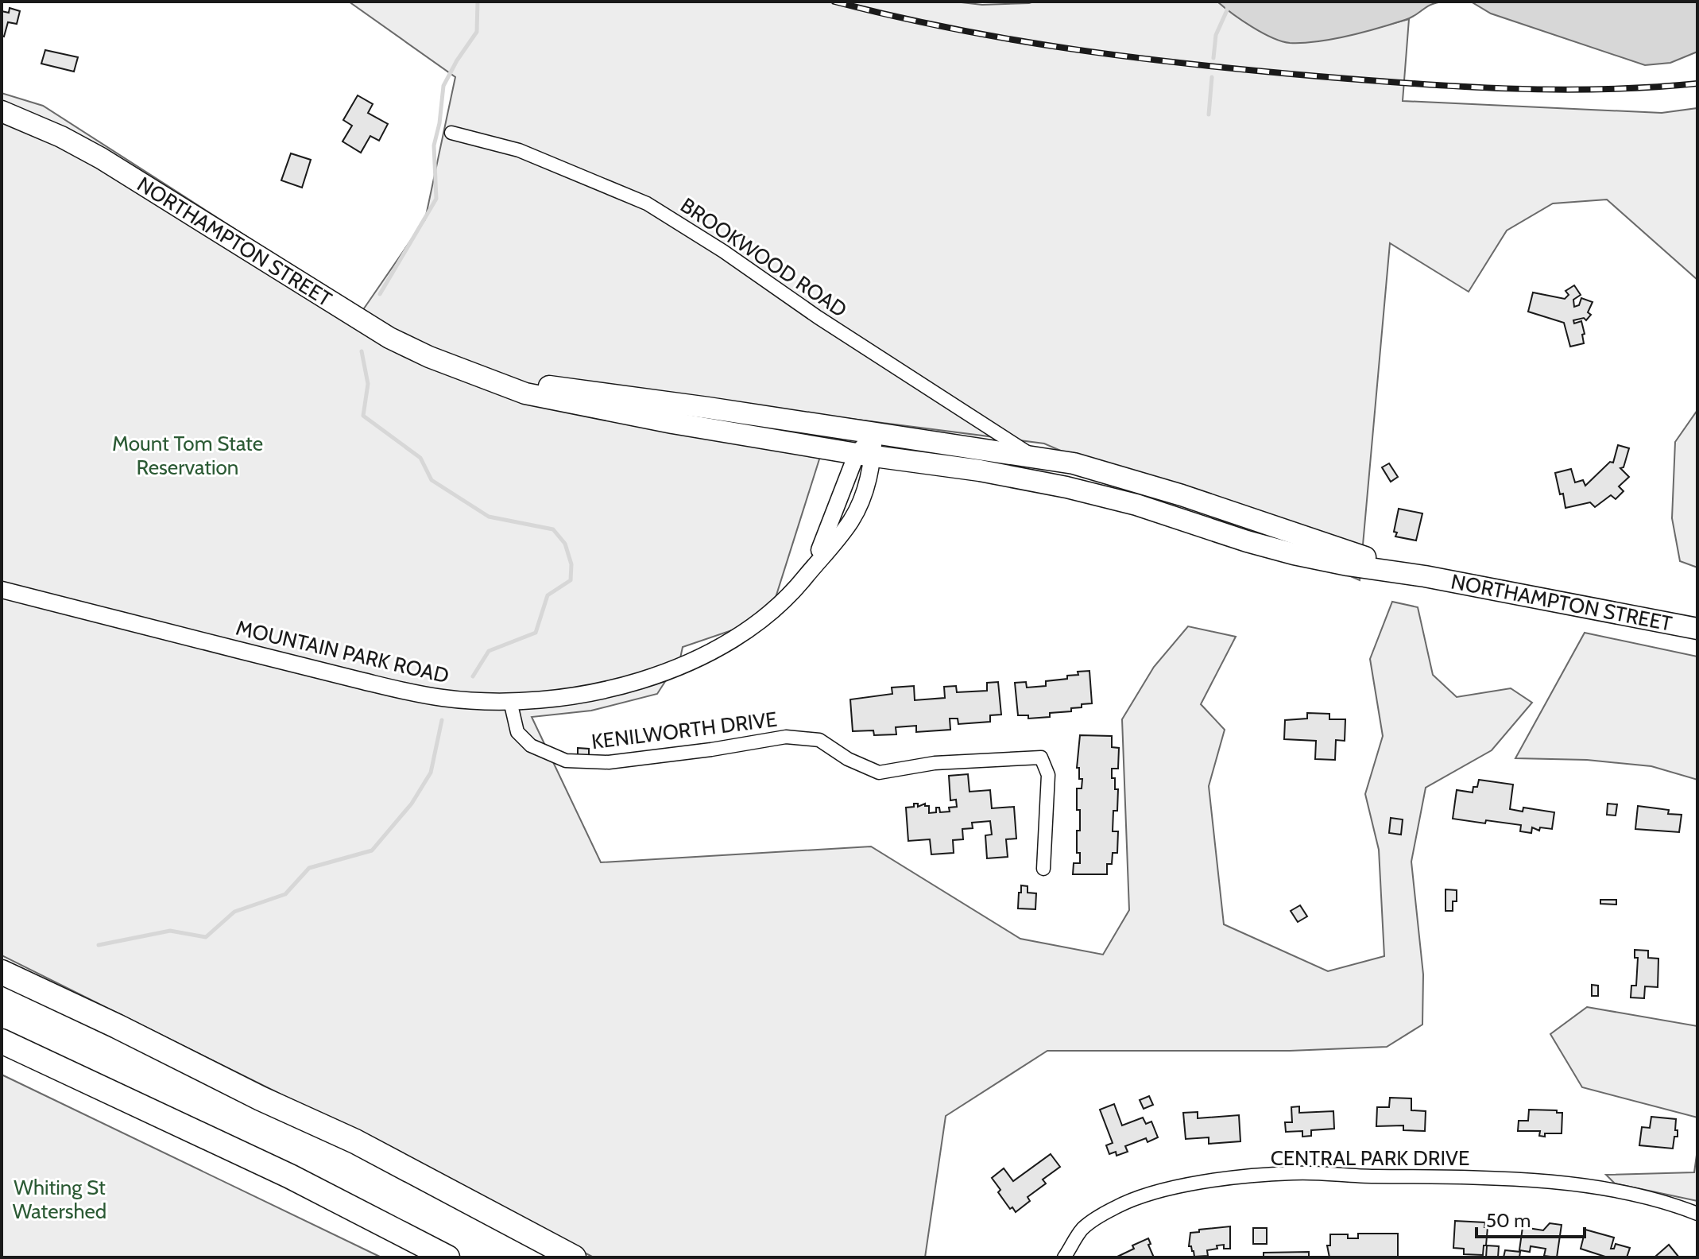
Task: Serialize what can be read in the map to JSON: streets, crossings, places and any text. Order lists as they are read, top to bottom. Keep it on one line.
{"streets":{"main road":["NORTHAMPTON STREET"],"street":["BROOKWOOD ROAD","MOUNTAIN PARK ROAD","KENILWORTH DRIVE","CENTRAL PARK DRIVE"]},"crossings":[["MOUNTAIN PARK ROAD","KENILWORTH DRIVE"]],"parks":["Mount Tom State Reservation","Whiting St Watershed"],"scale_bar":"50 m"}
